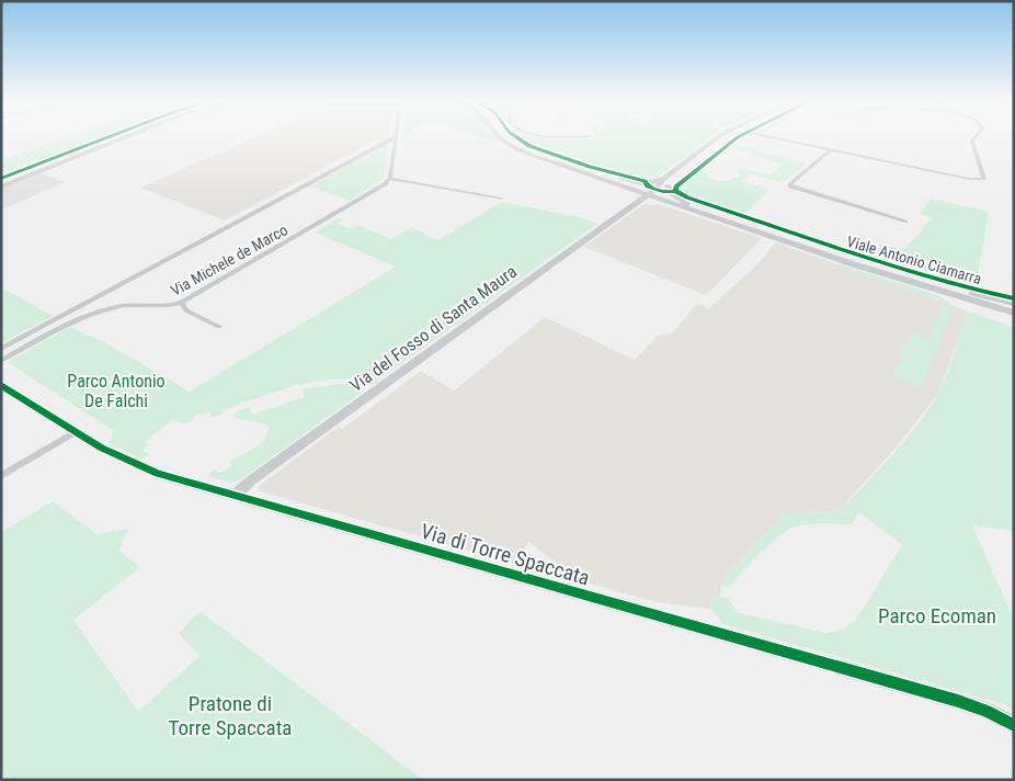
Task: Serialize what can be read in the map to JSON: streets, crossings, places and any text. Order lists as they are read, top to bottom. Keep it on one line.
{"streets":{"street":["Via Michele de Marco","Viale Antonio Ciamarra","Via del Fosso di Santa Maura","Via di Torre Spaccata"]},"crossings":[["Viale Antonio Ciamarra","Via del Fosso di Santa Maura"],["Via del Fosso di Santa Maura","Via di Torre Spaccata"]],"parks":["Parco Antonio De Falchi","Parco Ecoman","Pratone di Torre Spaccata"]}
